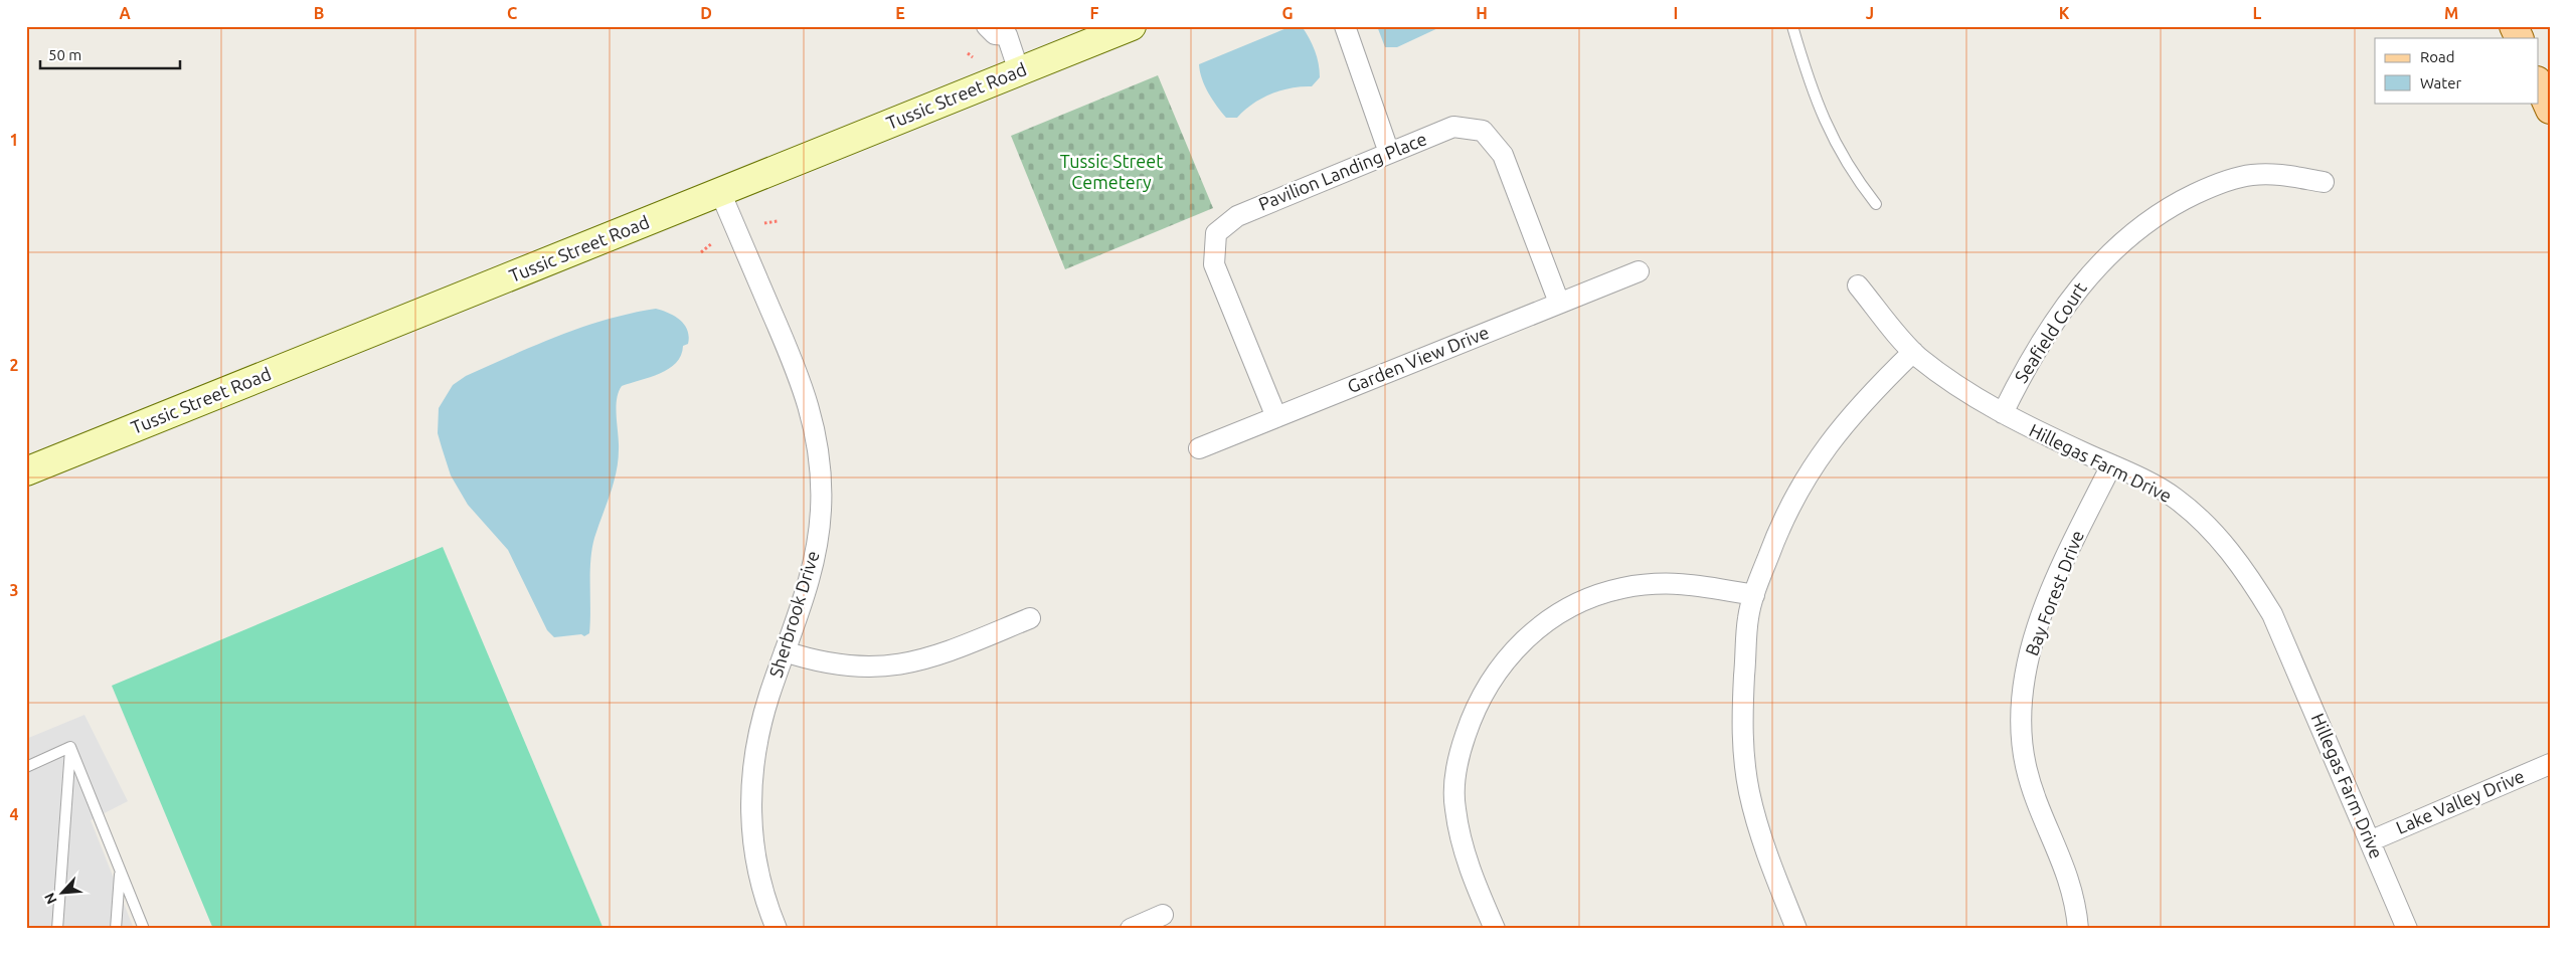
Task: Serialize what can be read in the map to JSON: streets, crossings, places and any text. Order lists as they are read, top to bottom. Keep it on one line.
{"streets":{"main road":["Tussic Street Road"],"street":["Pavilion Landing Place","Seafield Court","Garden View Drive","Hillegas Farm Drive","Bay Forest Drive","Sherbrook Drive","Lake Valley Drive"]},"crossings":[["Tussic Street Road","Sherbrook Drive"],["Pavilion Landing Place","Garden View Drive"],["Seafield Court","Hillegas Farm Drive"],["Hillegas Farm Drive","Bay Forest Drive"],["Hillegas Farm Drive","Lake Valley Drive"]],"parks":["Tussic Street Cemetery"],"legend":["Road","Water"],"scale_bar":"50 m","north":"bottom left","grid":{"columns":["A","B","C","D","E","F","G","H","I","J","K","L","M"],"rows":["1","2","3","4"]}}
